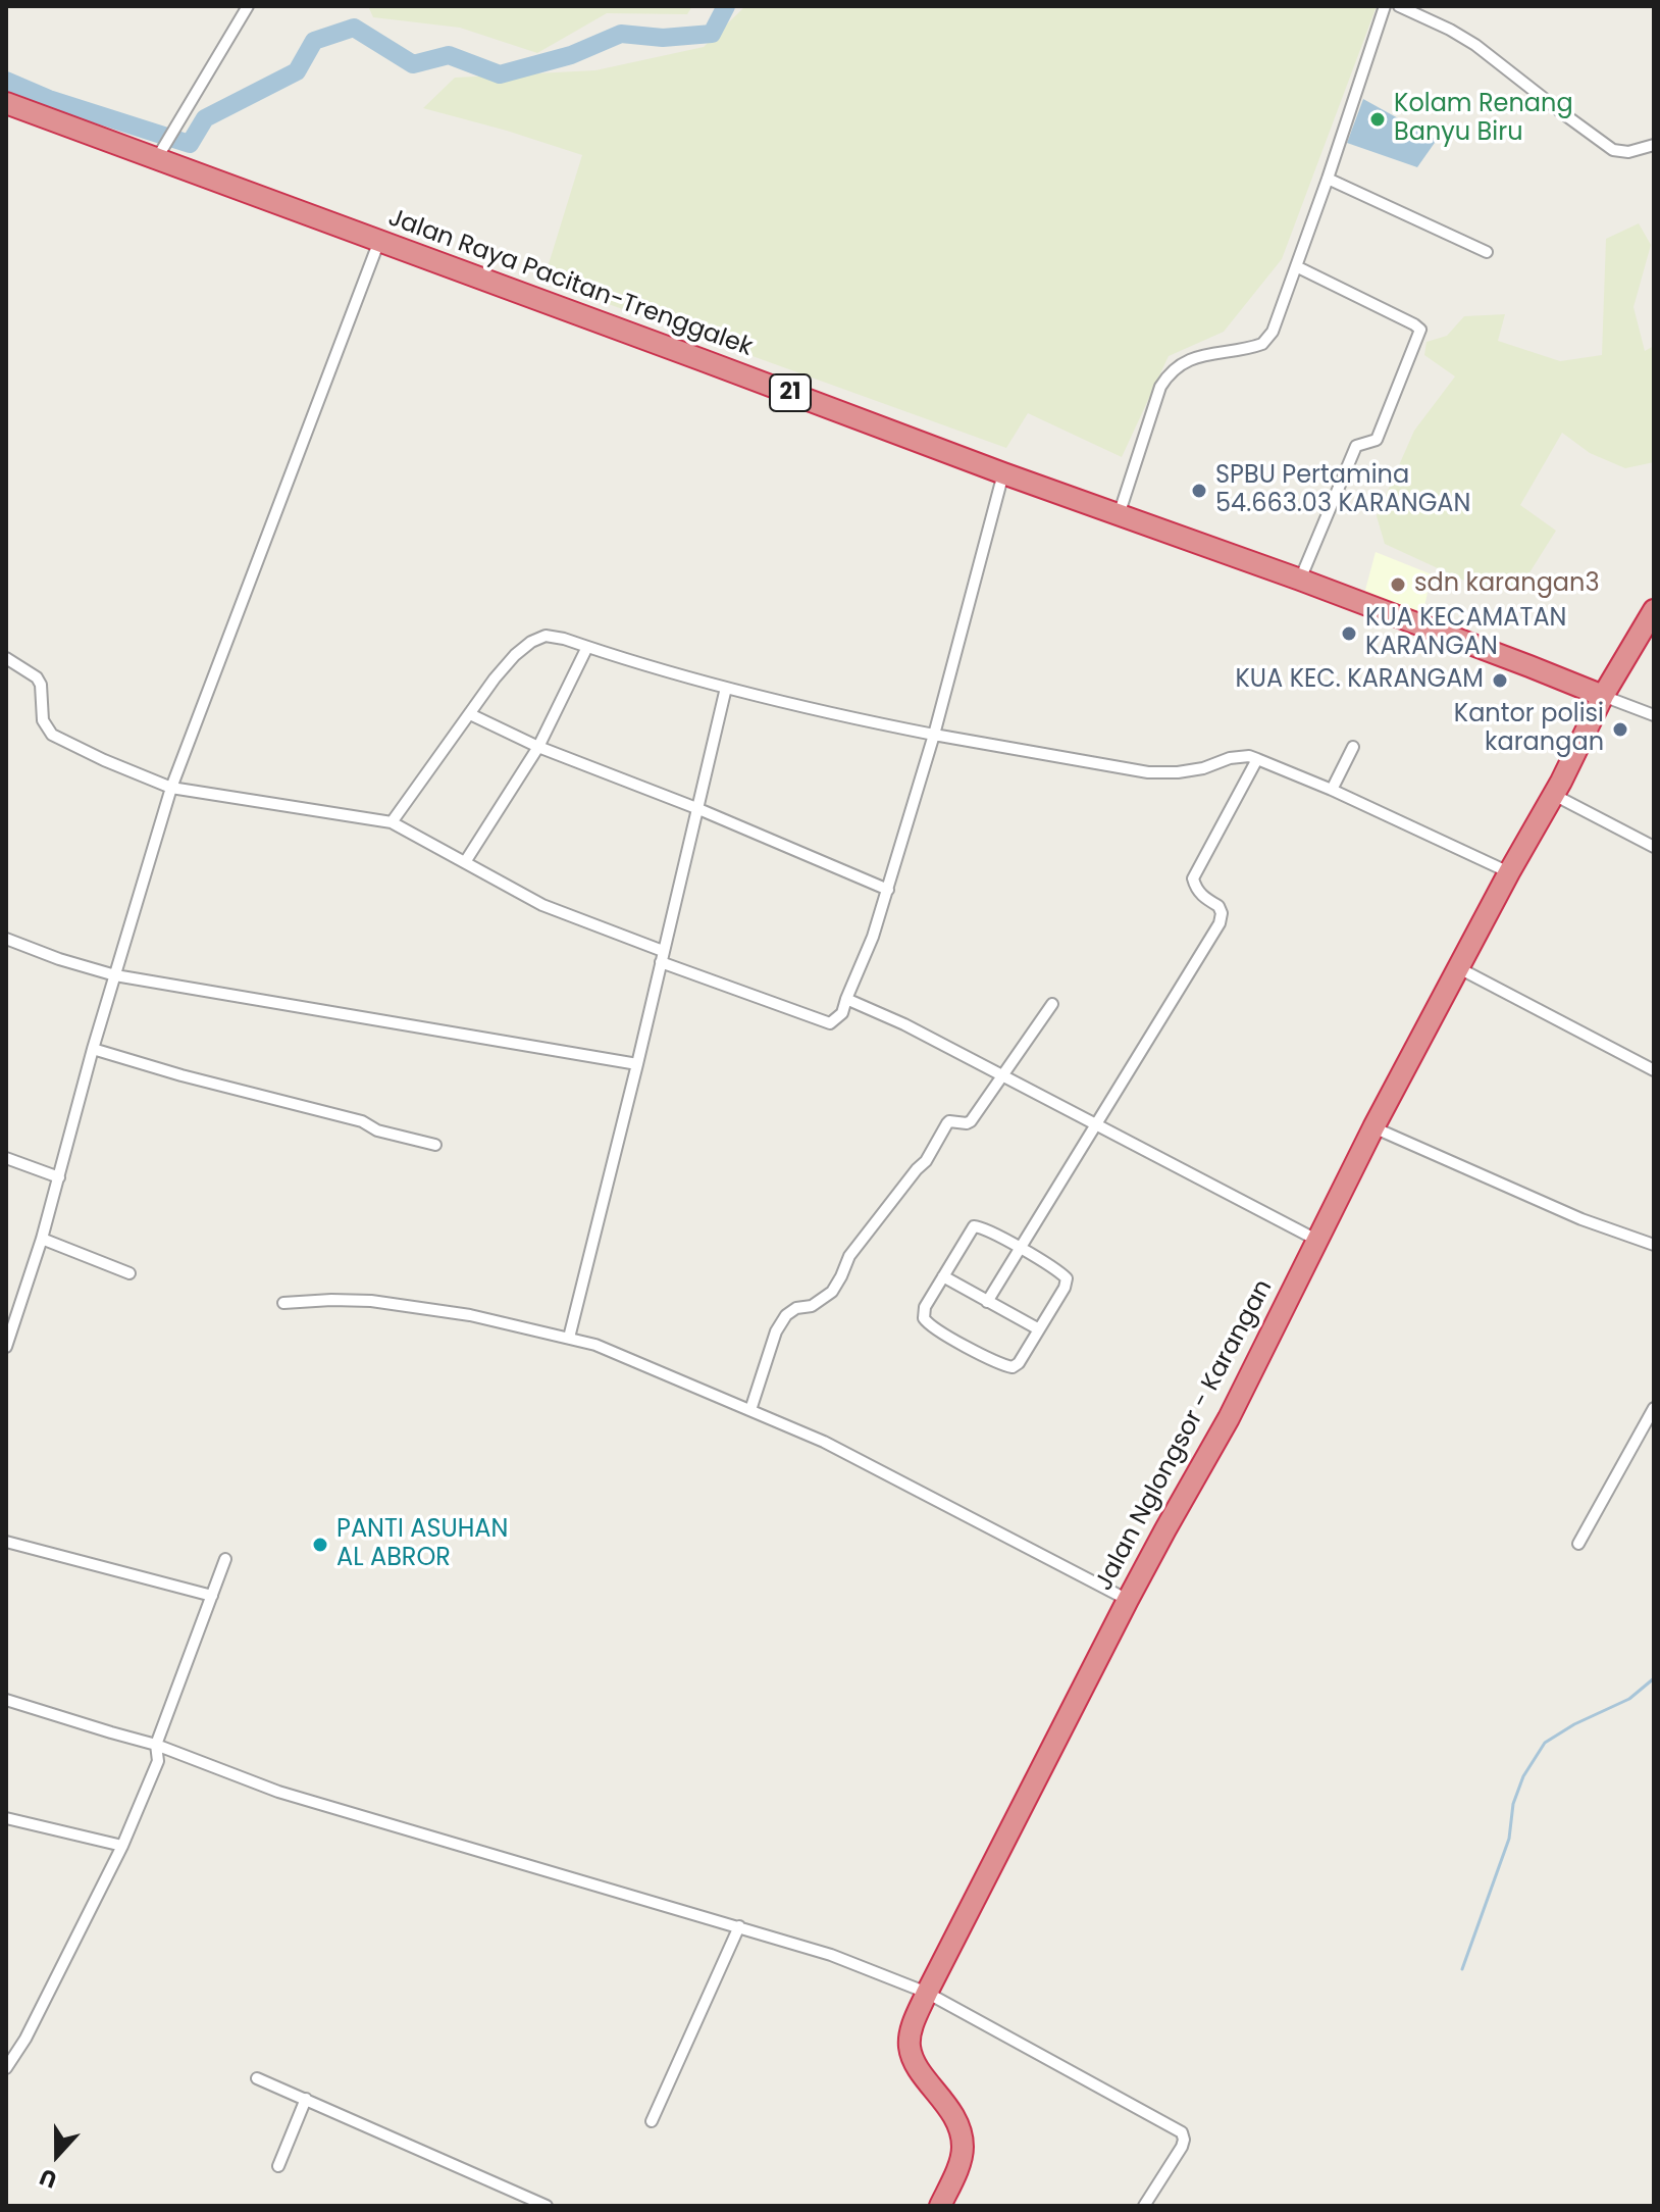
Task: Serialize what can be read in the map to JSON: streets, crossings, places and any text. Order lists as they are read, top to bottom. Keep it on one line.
{"streets":{"highway":["Jalan Raya Pacitan-Trenggalek","21","Jalan Nglongsor - Karangan"]},"crossings":[["Jalan Raya Pacitan-Trenggalek","Jalan Nglongsor - Karangan"]],"places":["Kolam Renang Banyu Biru","SPBU Pertamina 54.663.03 KARANGAN","sdn karangan3","KUA KECAMATAN KARANGAN","KUA KEC. KARANGAM","Kantor polisi karangan","PANTI ASUHAN AL ABROR"],"north":"bottom"}
